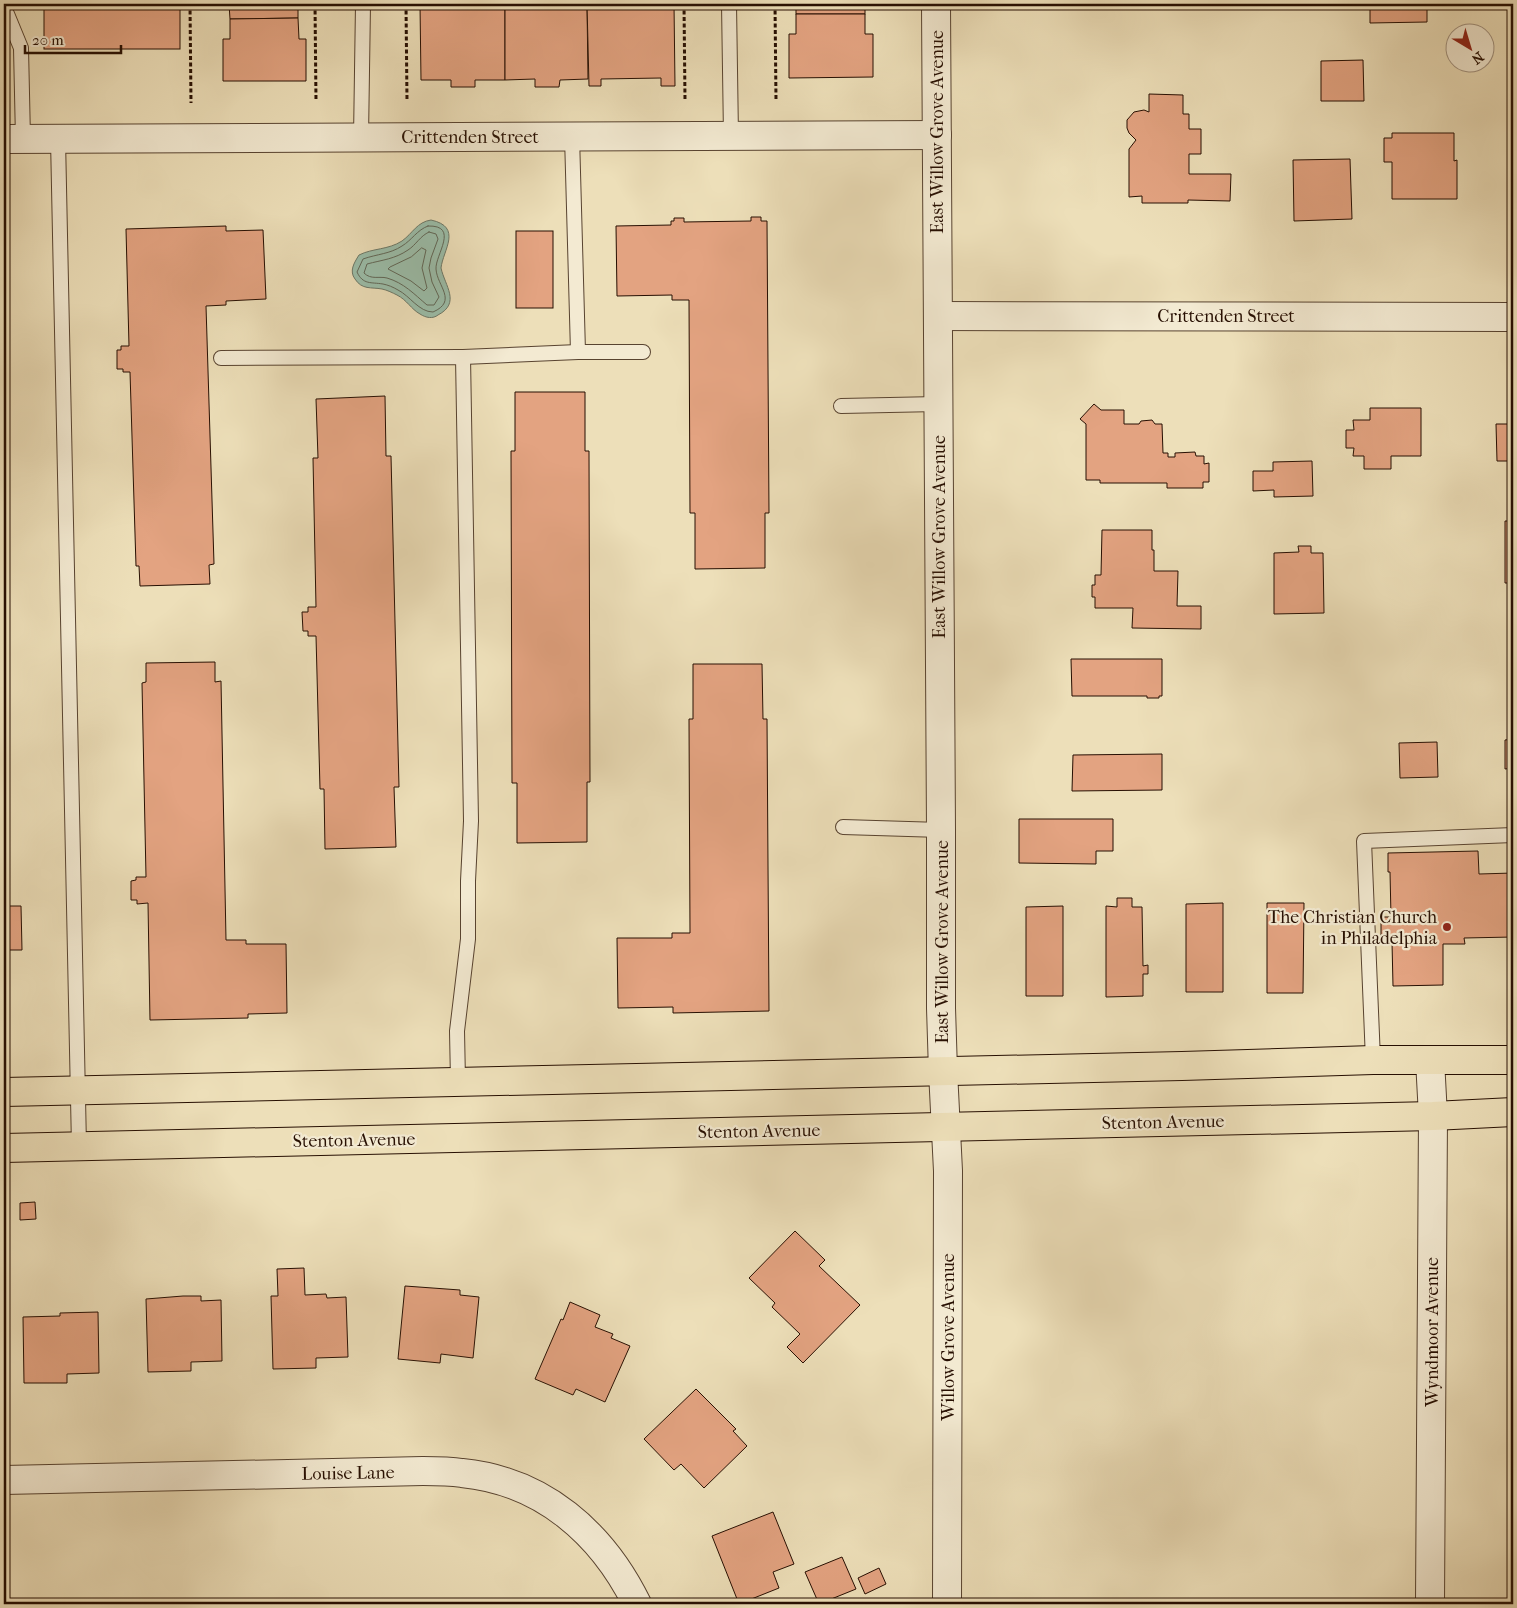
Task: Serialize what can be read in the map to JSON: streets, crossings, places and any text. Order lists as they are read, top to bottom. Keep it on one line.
{"streets":{"main road":["Stenton Avenue"],"street":["East Willow Grove Avenue","Crittenden Street","Wyndmoor Avenue","Willow Grove Avenue","Louise Lane"]},"crossings":[["East Willow Grove Avenue","Crittenden Street"],["East Willow Grove Avenue","Willow Grove Avenue"],["Stenton Avenue","Wyndmoor Avenue"],["Stenton Avenue","Willow Grove Avenue"]],"places":["The Christian Church in Philadelphia"],"scale_bar":"20 m","north":"bottom right"}
